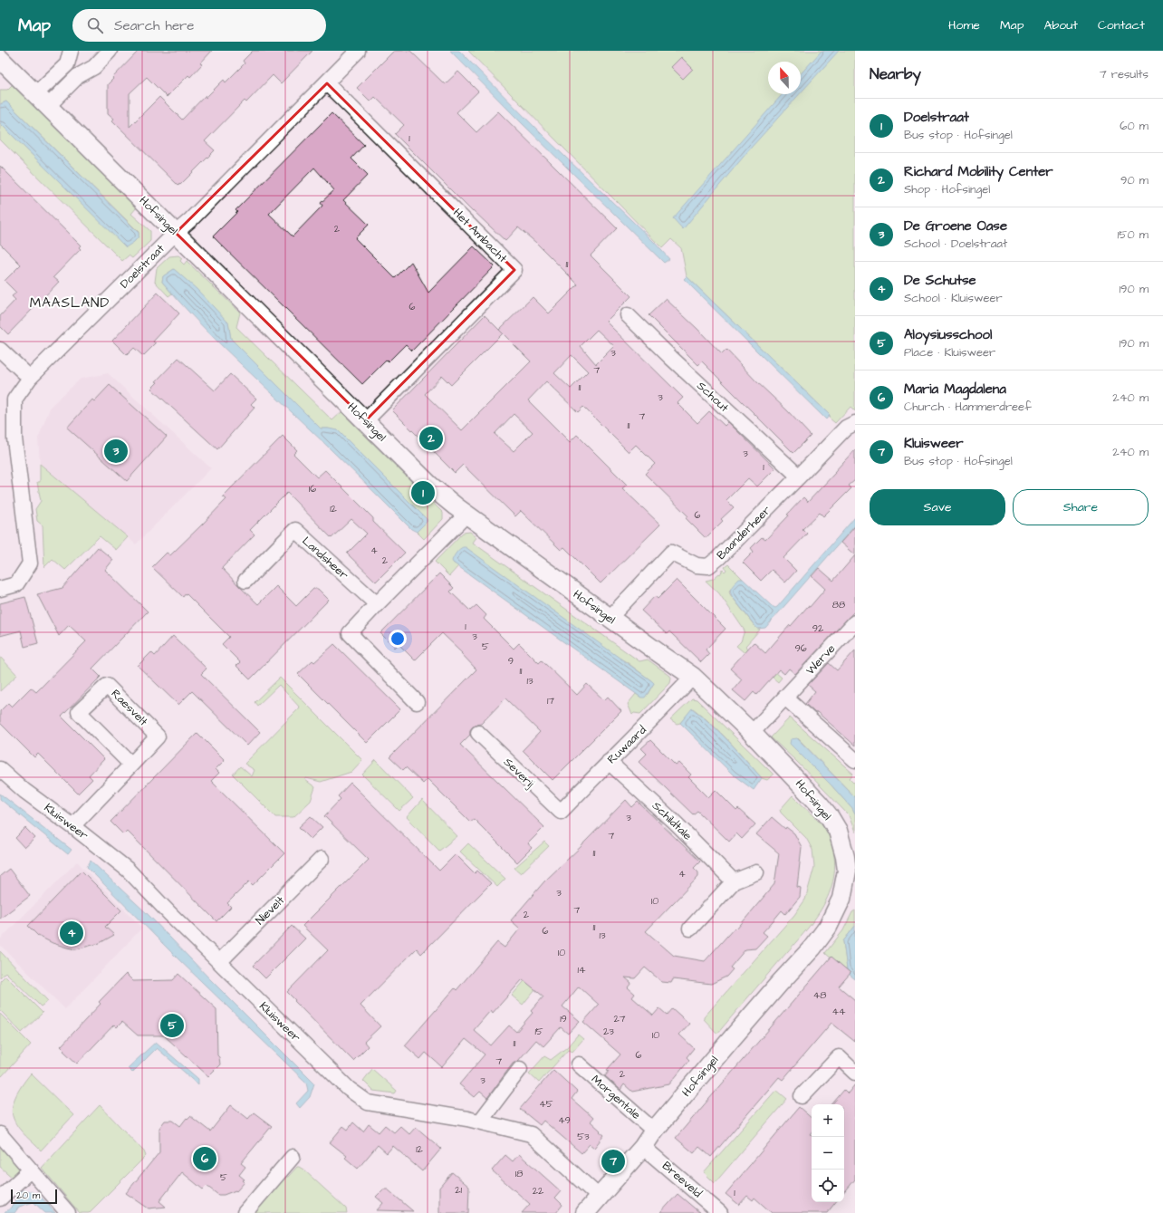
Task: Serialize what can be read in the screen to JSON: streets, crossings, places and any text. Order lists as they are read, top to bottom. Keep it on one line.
{"streets":{"street":["Hofsingel","Het Ambacht","Doelstraat","Schout","Baanderheer","Landsheer","Werve","Raesvelt","Ruwaard","Severij","Schildtale","Kluisweer","Nievelt","Morgentale","Breeveld"]},"crossings":[["Hofsingel","Het Ambacht"],["Hofsingel","Doelstraat"],["Hofsingel","Baanderheer"],["Hofsingel","Werve"],["Hofsingel","Ruwaard"],["Hofsingel","Kluisweer"],["Hofsingel","Morgentale"],["Hofsingel","Breeveld"],["Het Ambacht","Doelstraat"],["Schout","Baanderheer"],["Raesvelt","Kluisweer"],["Ruwaard","Severij"],["Ruwaard","Schildtale"],["Kluisweer","Nievelt"]],"districts":["MAASLAND"],"house_numbers":["1","2","11","6","3","7","11","3","7","11","3","1","16","12","6","4","2","88","1","92","3","5","96","9","11","13","17","3","7","11","4","3","10","7","2","11","6","13","10","14","48","44","19","27","15","23","10","11","6","7","2","3","45","49","53","12","18","5","21","22","1"],"scale_bar":"20 m","north":"top","page":{"header":"Map","search":"Search here","nav":["Home","Map","About","Contact"],"heading":["Nearby","7 results"],"list":[{"mark":"1","name":"Doelstraat","note":"Bus stop · Hofsingel","value":"60 m"},{"mark":"2","name":"Richard Mobility Center","note":"Shop · Hofsingel","value":"90 m"},{"mark":"3","name":"De Groene Oase","note":"School · Doelstraat","value":"150 m"},{"mark":"4","name":"De Schutse","note":"School · Kluisweer","value":"190 m"},{"mark":"5","name":"Aloysiusschool","note":"Place · Kluisweer","value":"190 m"},{"mark":"6","name":"Maria Magdalena","note":"Church · Hammerdreef","value":"240 m"},{"mark":"7","name":"Kluisweer","note":"Bus stop · Hofsingel","value":"240 m"}],"pins":["2","3","1","4","5","6","7"],"buttons":["Save","Share"],"map_buttons":["+","−"],"scale":"20 m"}}
